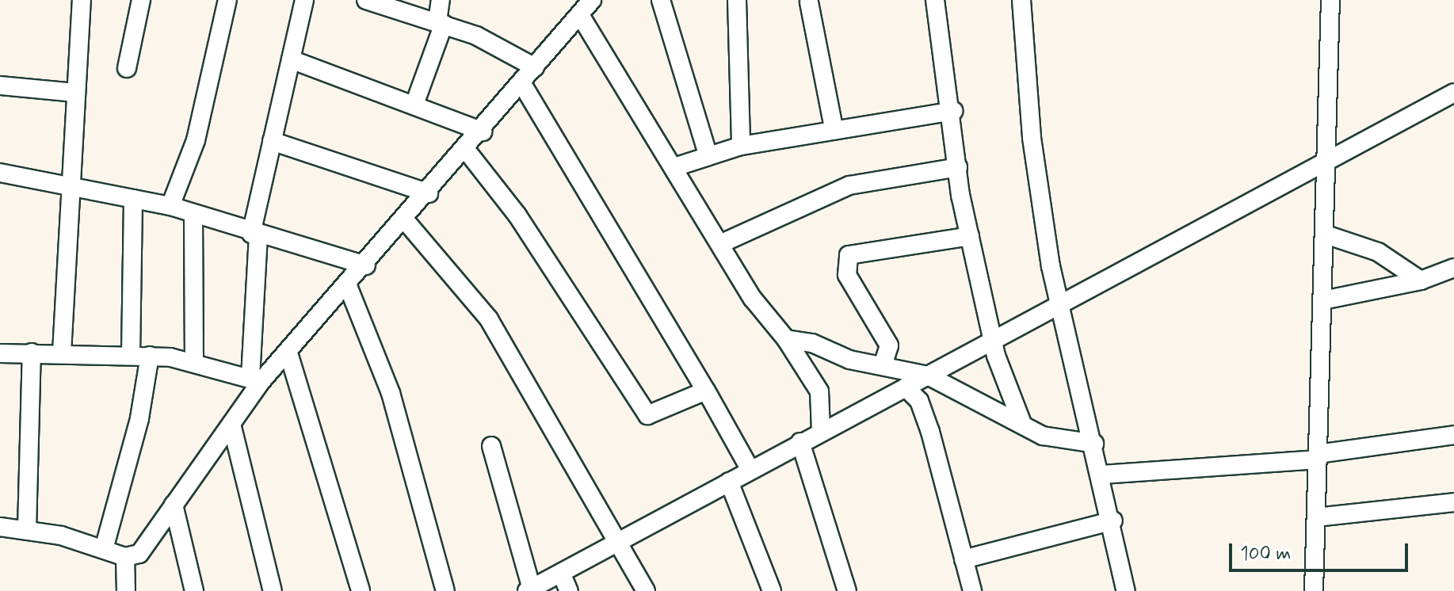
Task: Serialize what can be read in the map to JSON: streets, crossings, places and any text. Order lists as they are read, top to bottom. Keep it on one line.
{"scale_bar":"100 m"}
